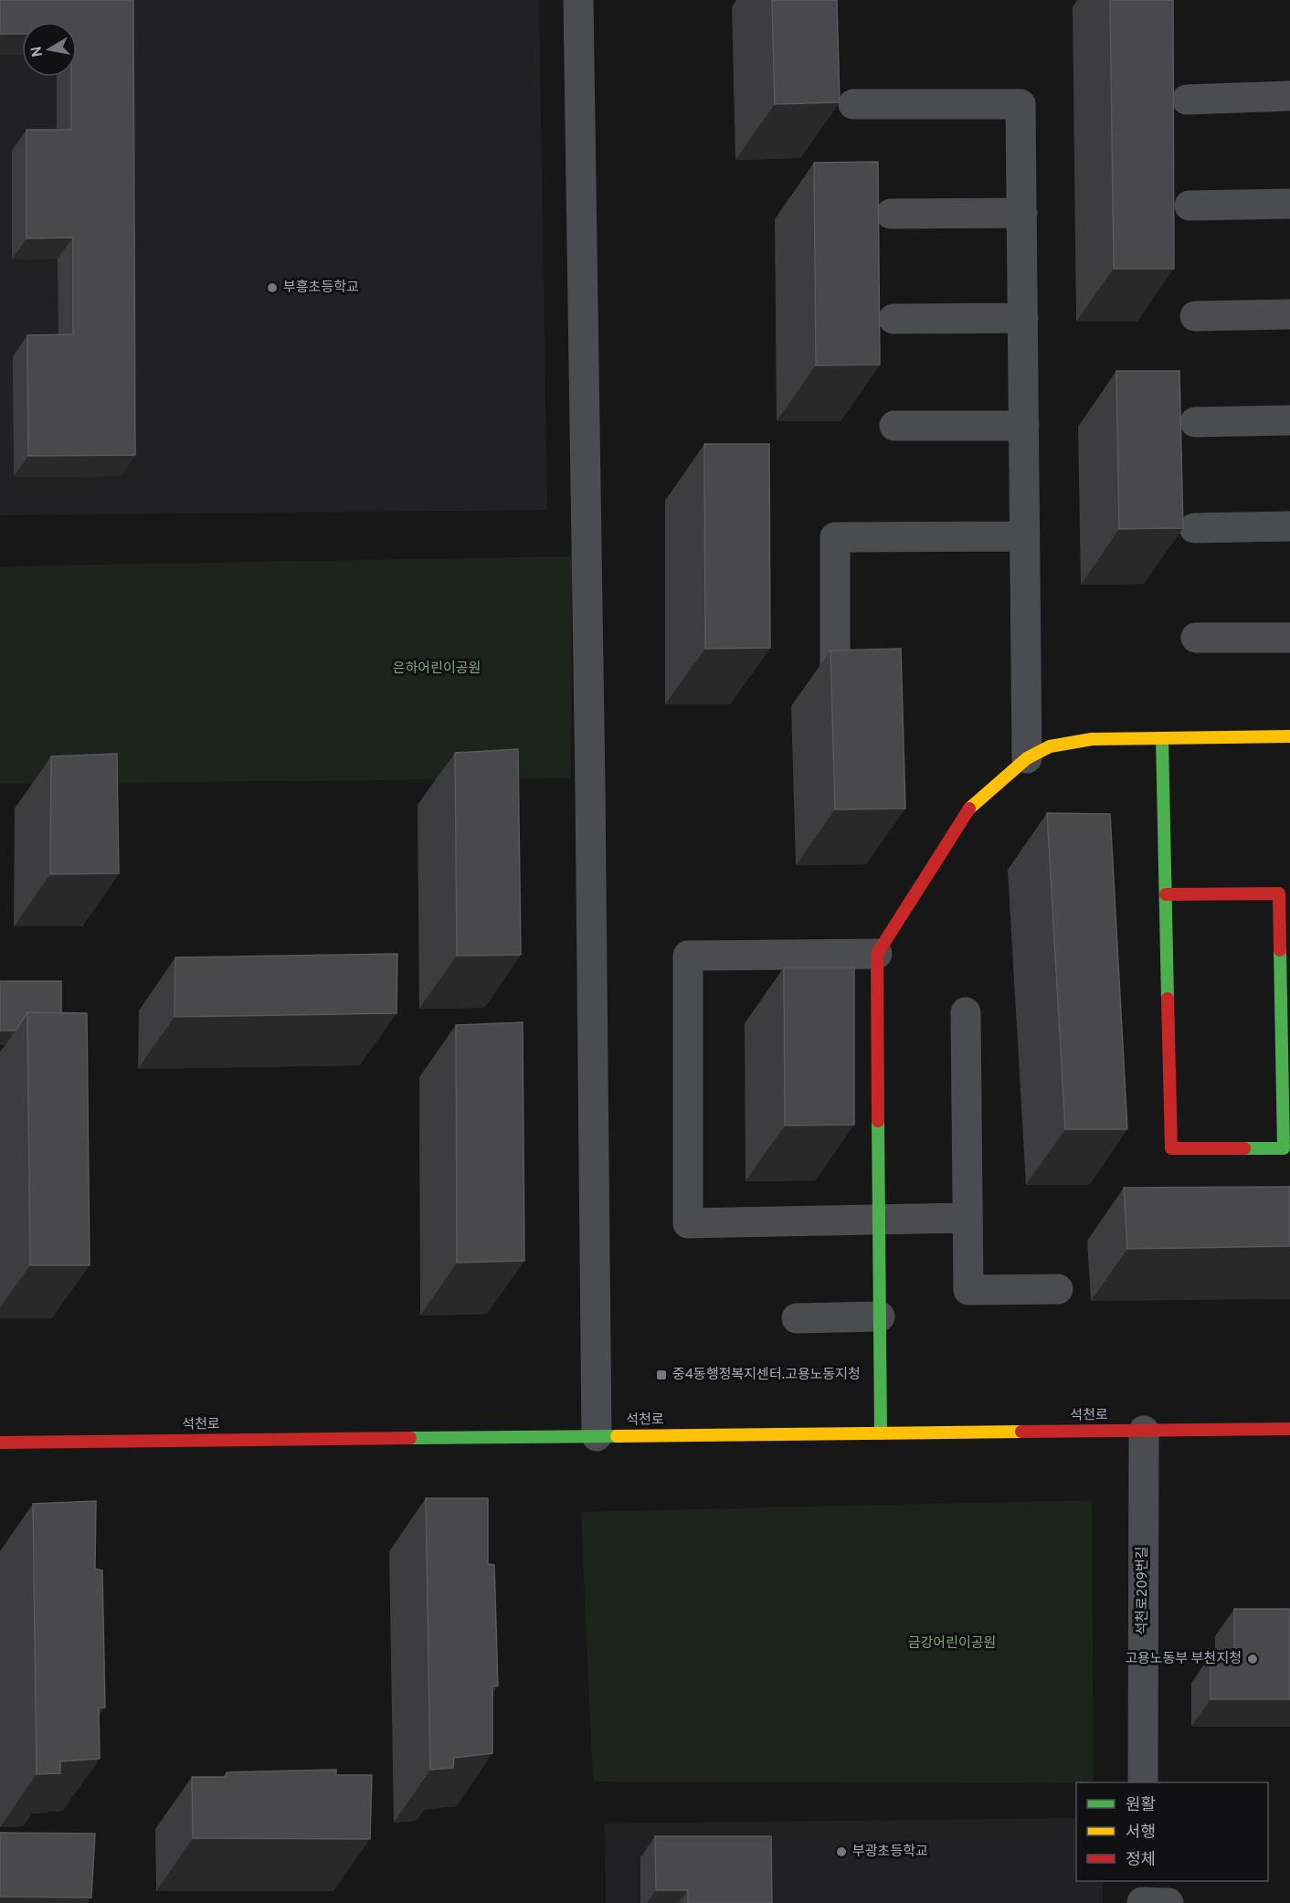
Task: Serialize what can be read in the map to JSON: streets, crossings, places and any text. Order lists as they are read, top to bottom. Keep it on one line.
{"streets":{"street":["석천로","석천로209번길"]},"crossings":[["석천로","석천로209번길"]],"parks":["은하어린이공원","금강어린이공원"],"places":{"other":["부흥초등학교","고용노동부 부천지청","부광초등학교"],"transit":["중4동행정복지센터.고용노동지청"]},"legend":["원활","서행","정체"],"north":"left"}
